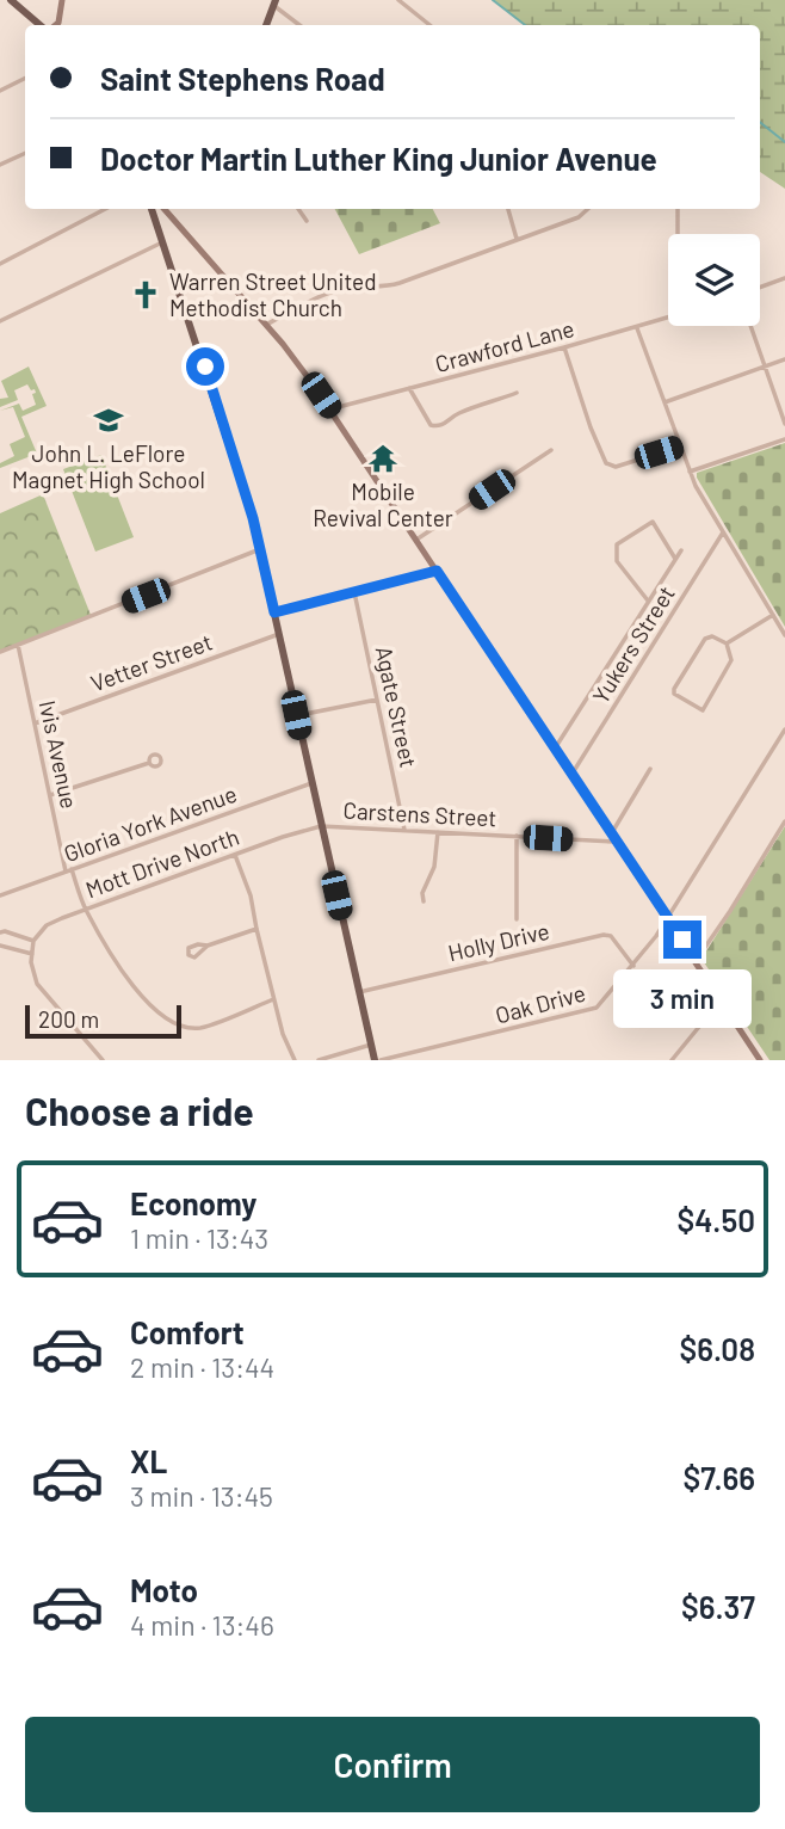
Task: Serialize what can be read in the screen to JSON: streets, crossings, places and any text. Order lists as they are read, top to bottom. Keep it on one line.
{"streets":{"street":["Crawford Lane","Yukers Street","Vetter Street","Agate Street","Ivis Avenue","Carstens Street","Gloria York Avenue","Mott Drive North","Holly Drive","Oak Drive"]},"crossings":[["Vetter Street","Ivis Avenue"],["Agate Street","Carstens Street"],["Ivis Avenue","Gloria York Avenue"],["Ivis Avenue","Mott Drive North"],["Carstens Street","Mott Drive North"],["Holly Drive","Oak Drive"]],"places":{"church":["Warren Street United Methodist Church"],"school or university":["John L. LeFlore Magnet High School"],"temple":["Mobile Revival Center"]},"scale_bar":"200 m","page":{"banner":["Saint Stephens Road","Doctor Martin Luther King Junior Avenue"],"bubble":"3 min","scale":"200 m","heading":"Choose a ride","list":[{"name":"Economy","note":"1 min · 13:43","value":"$4.50"},{"name":"Comfort","note":"2 min · 13:44","value":"$6.08"},{"name":"XL","note":"3 min · 13:45","value":"$7.66"},{"name":"Moto","note":"4 min · 13:46","value":"$6.37"}],"buttons":"Confirm"}}
